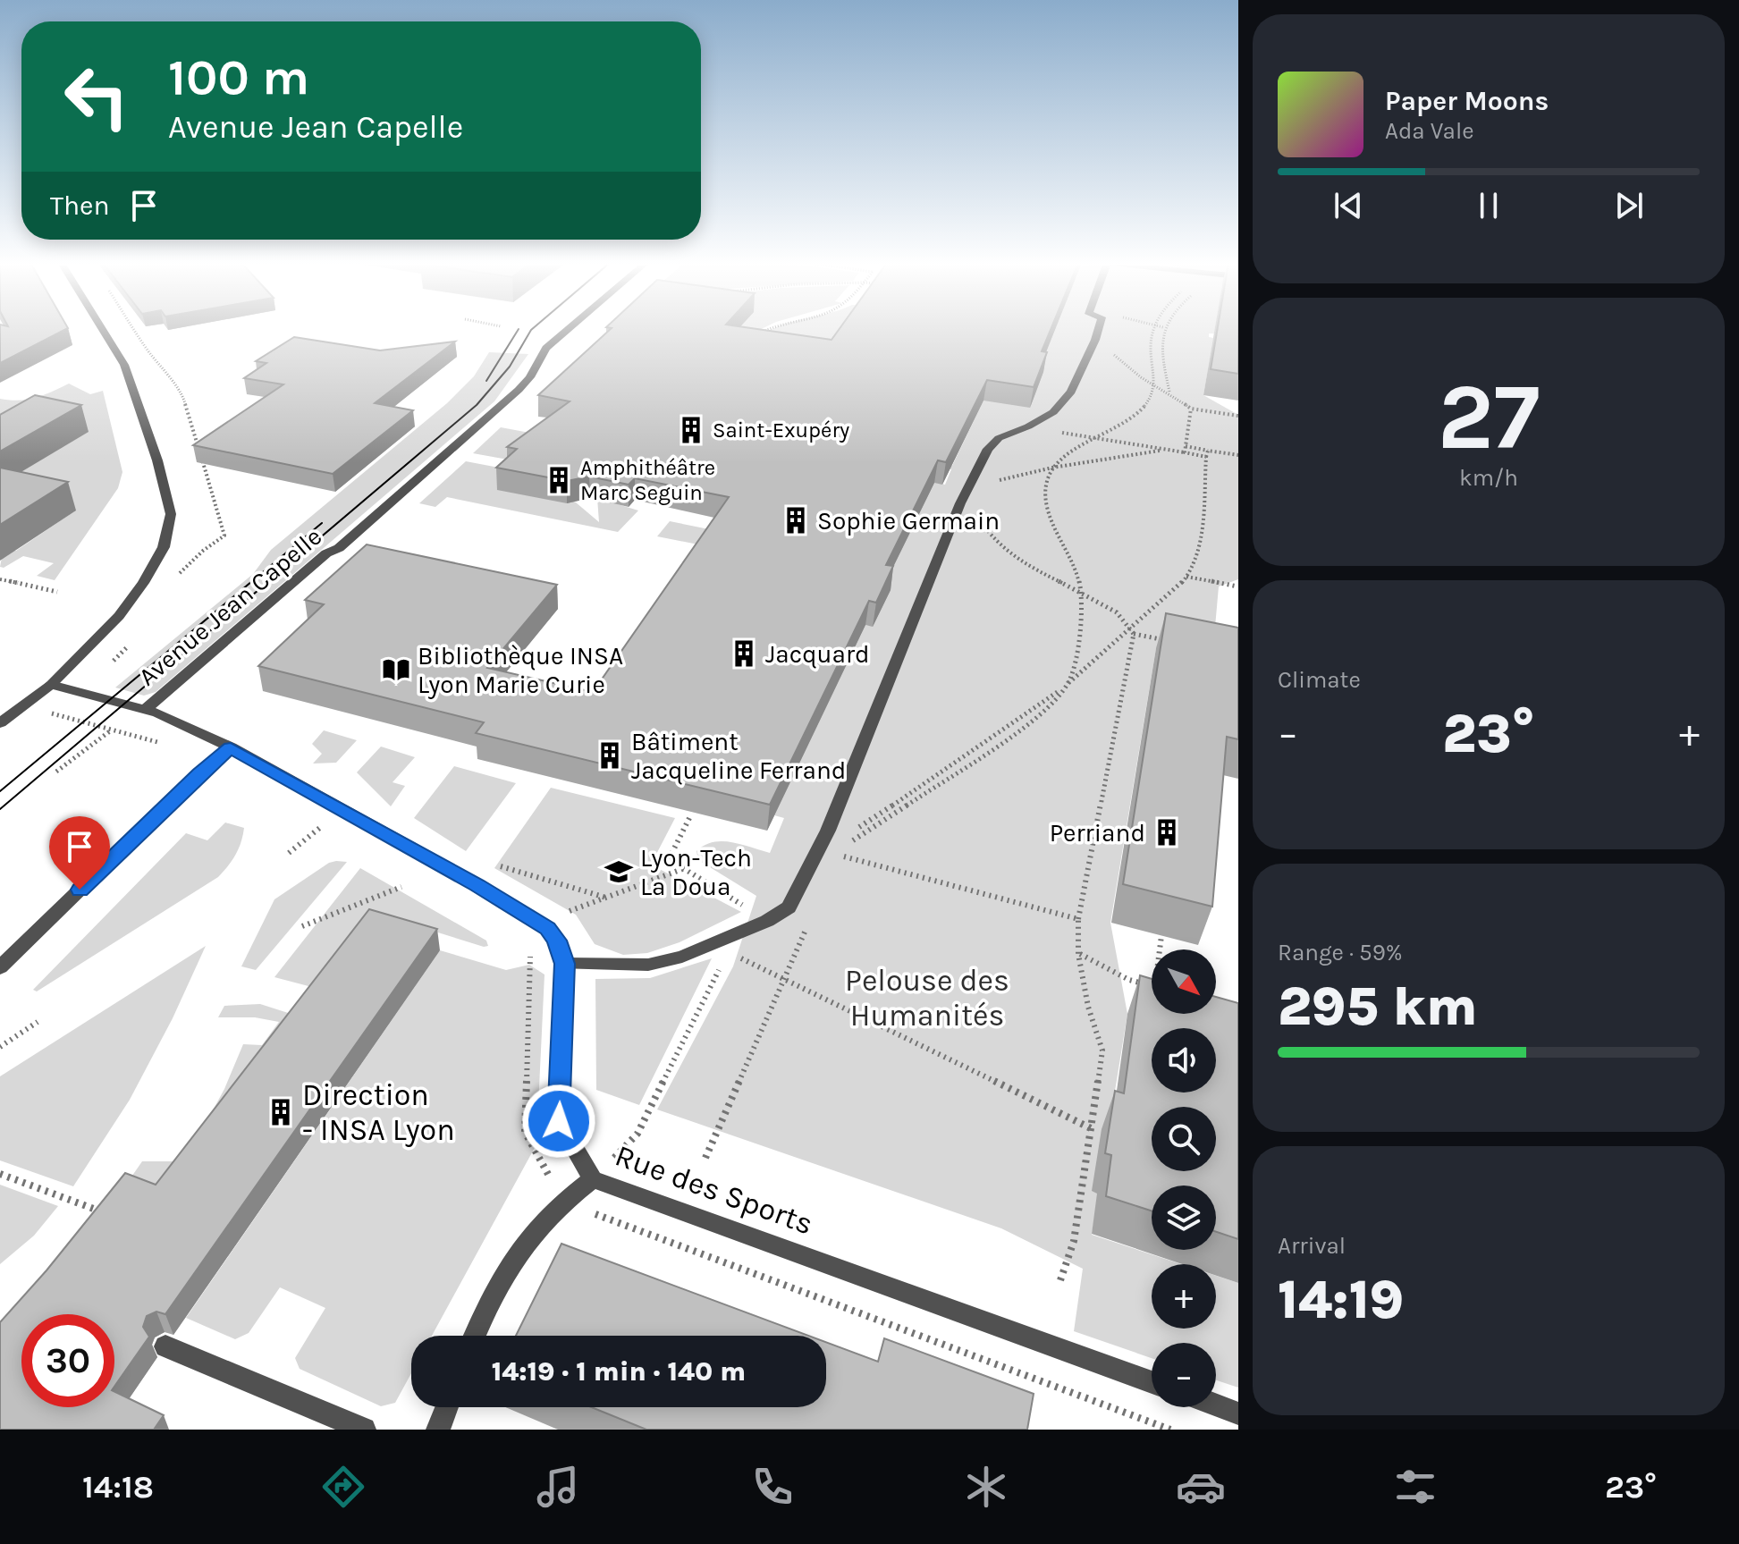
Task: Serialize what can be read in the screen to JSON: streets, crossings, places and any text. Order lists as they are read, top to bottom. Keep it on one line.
{"streets":{"street":["Avenue Jean Capelle","Rue des Sports"]},"crossings":[["Avenue Jean Capelle","Rue des Sports"]],"parks":["Pelouse des Humanités"],"places":{"building":["Saint-Exupéry","Amphithéâtre Marc Seguin","Sophie Germain","Jacquard","Bâtiment Jacqueline Ferrand","Perriand","Direction - INSA Lyon"],"library":["Bibliothèque INSA Lyon Marie Curie"],"school or university":["Lyon-Tech La Doua"]},"north":"bottom right","page":{"turn":["100 m","Avenue Jean Capelle"],"song":["Paper Moons","Ada Vale"],"then":"Then","tile":[["27","km/h"],"Climate",["Range · 59%","295 km"],["Arrival","14:19"]],"heat":["−","23°","+"],"map_buttons":["+","−"],"limit":"30","trip":"14:19 · 1 min · 140 m","tabs":["14:18","23°"]}}
